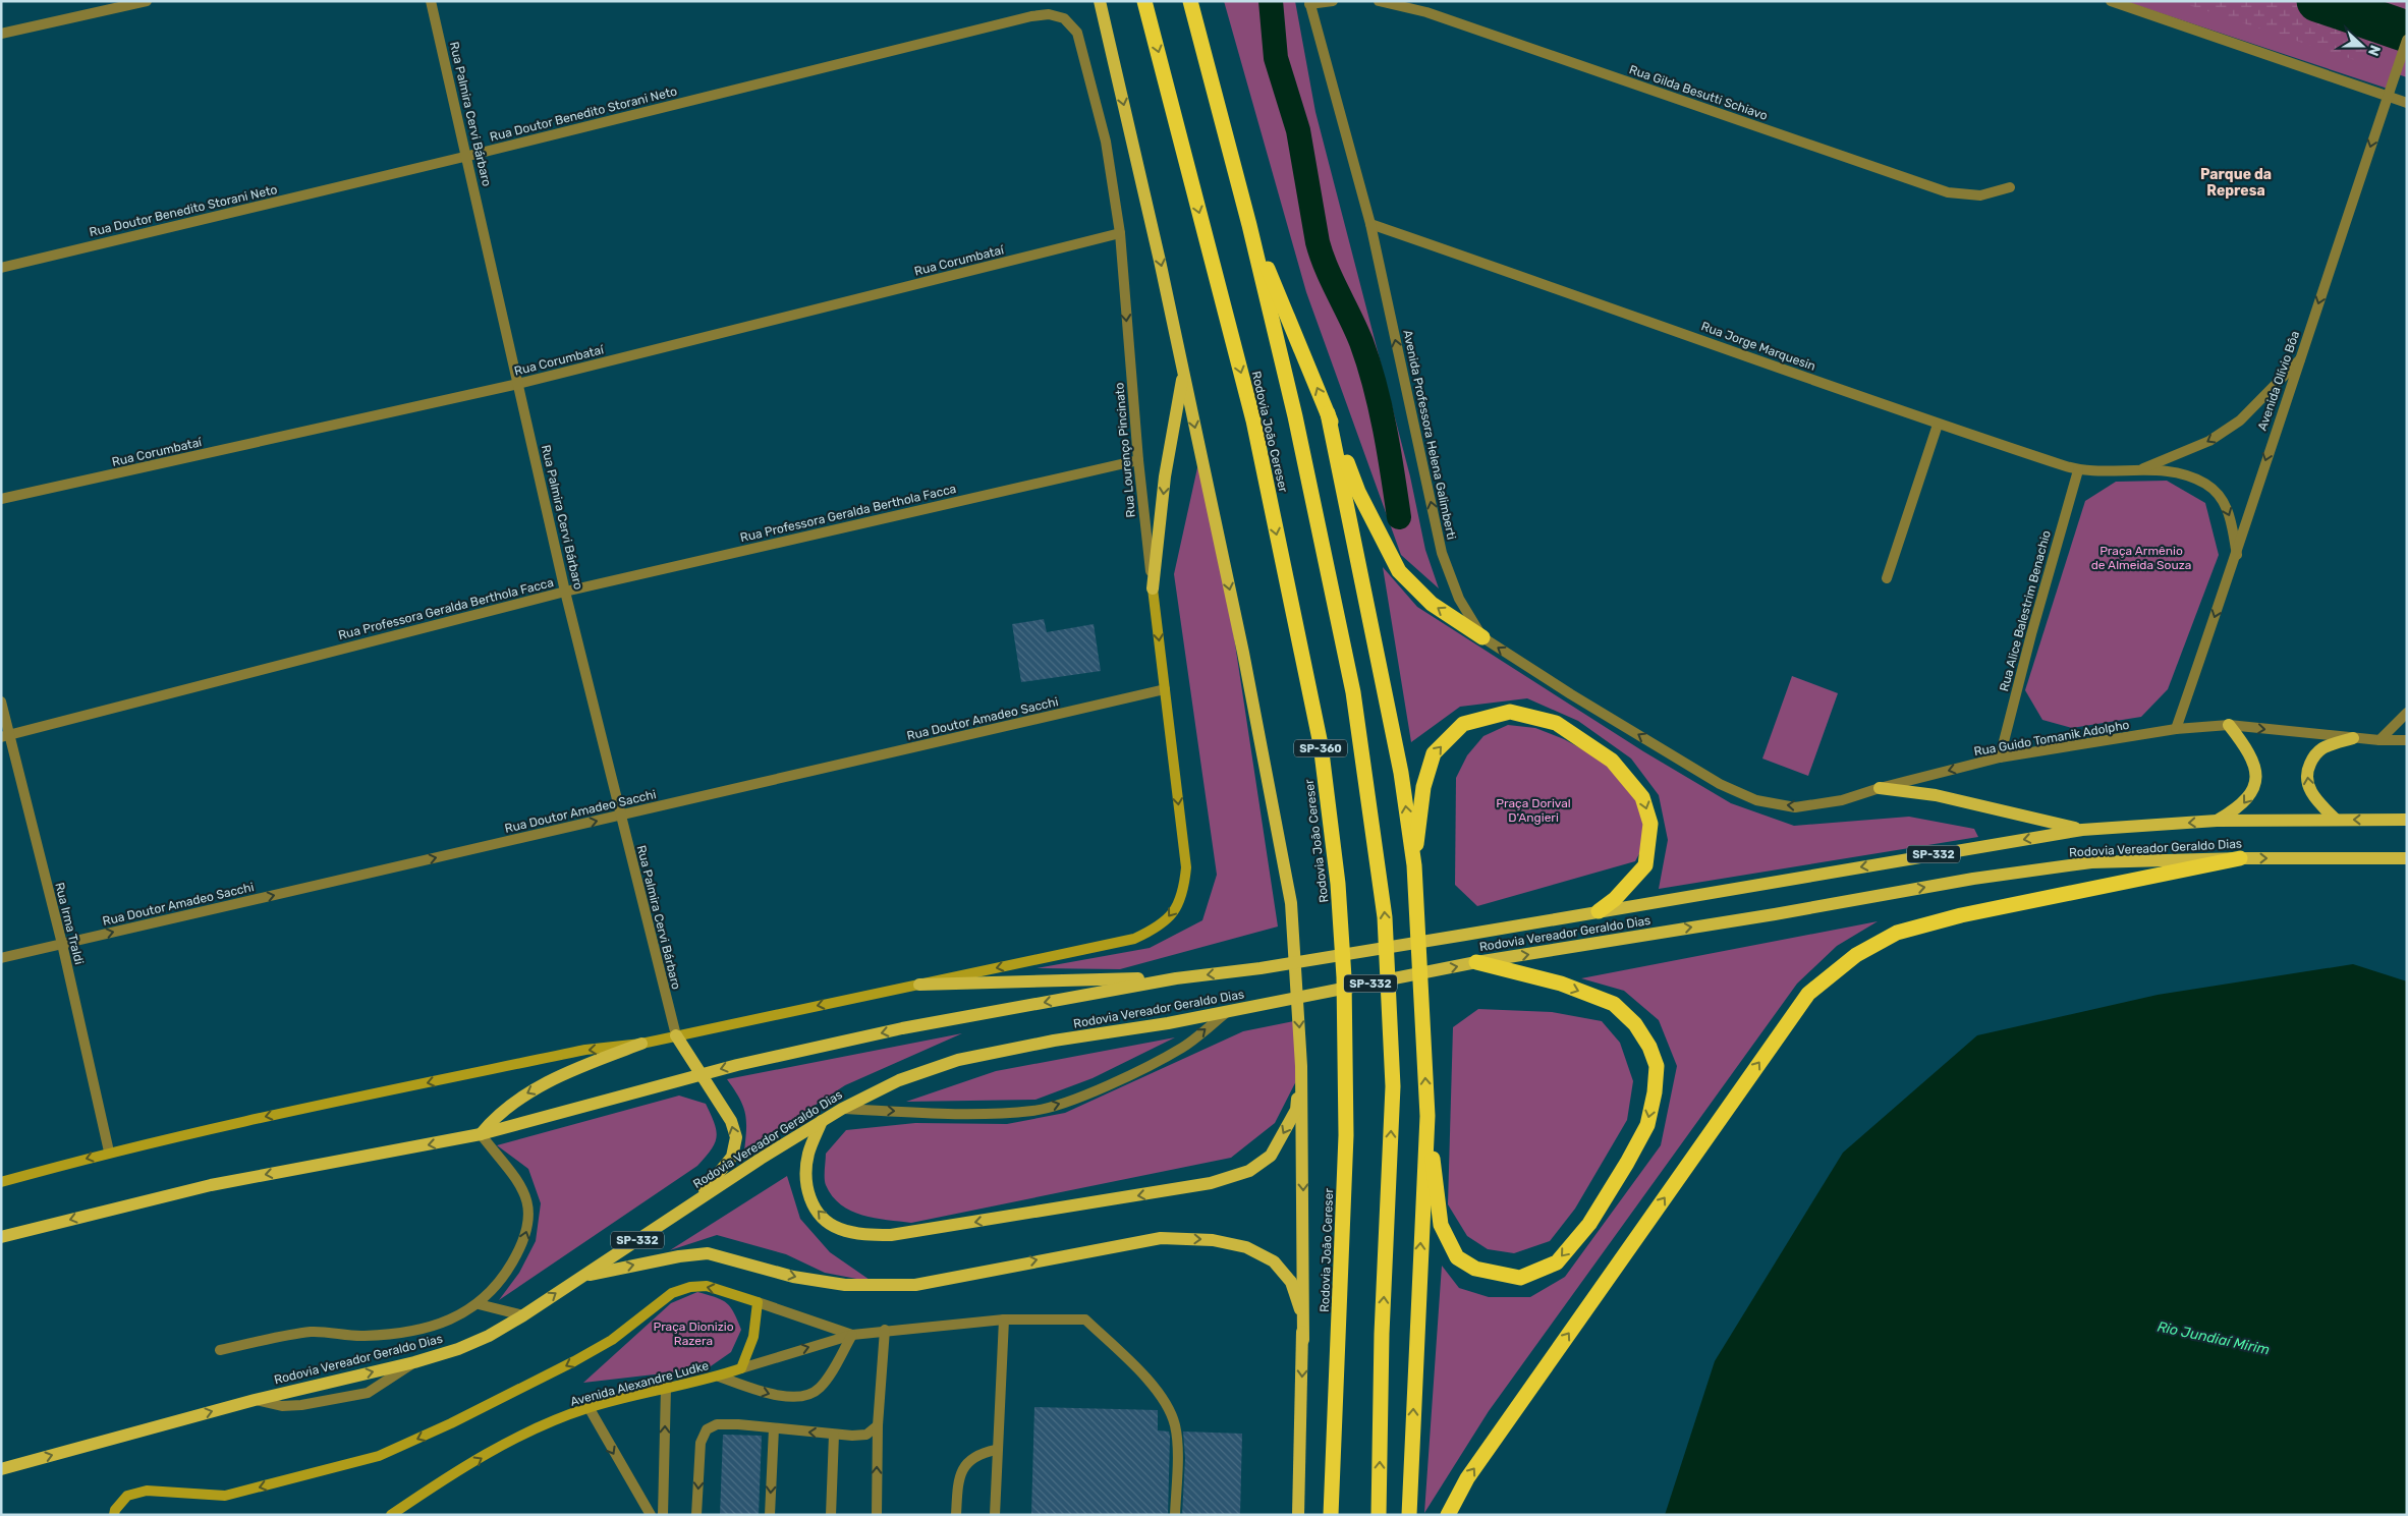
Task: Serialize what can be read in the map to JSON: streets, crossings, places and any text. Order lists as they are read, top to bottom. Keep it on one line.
{"streets":{"highway":["Rodovia João Cereser","SP-360"],"main road":["Rua Lourenço Pincinato","Rodovia Vereador Geraldo Dias","SP-332","Avenida Alexandre Ludke"],"street":["Rua Gilda Besutti Schiavo","Rua Palmira Cervi Bárbaro","Rua Doutor Benedito Storani Neto","Rua Corumbataí","Rua Jorge Marquesin","Avenida Olívio Bôa","Avenida Professora Helena Galimberti","Rua Professora Geralda Berthola Facca","Rua Alice Balestrim Benachio","Rua Doutor Amadeo Sacchi","Rua Guido Tomanik Adolpho","Rua Irma Traldi"]},"crossings":[["Rua Palmira Cervi Bárbaro","Rua Doutor Benedito Storani Neto"],["Rua Palmira Cervi Bárbaro","Rua Corumbataí"],["Rua Palmira Cervi Bárbaro","Rua Lourenço Pincinato"],["Rua Palmira Cervi Bárbaro","Rua Professora Geralda Berthola Facca"],["Rua Palmira Cervi Bárbaro","Rua Doutor Amadeo Sacchi"],["Rua Doutor Benedito Storani Neto","Rua Lourenço Pincinato"],["Rua Corumbataí","Rua Lourenço Pincinato"],["Rua Jorge Marquesin","Avenida Olívio Bôa"],["Rua Jorge Marquesin","Avenida Professora Helena Galimberti"],["Rua Jorge Marquesin","Rua Alice Balestrim Benachio"],["Avenida Olívio Bôa","Rua Guido Tomanik Adolpho"],["Avenida Professora Helena Galimberti","Rua Guido Tomanik Adolpho"],["Rua Lourenço Pincinato","Rua Professora Geralda Berthola Facca"],["Rua Lourenço Pincinato","Rua Doutor Amadeo Sacchi"],["Rua Lourenço Pincinato","Rua Irma Traldi"],["Rua Professora Geralda Berthola Facca","Rua Irma Traldi"],["Rua Alice Balestrim Benachio","Rua Guido Tomanik Adolpho"],["Rua Doutor Amadeo Sacchi","Rua Irma Traldi"]],"one_way":["Avenida Olívio Bôa","Avenida Professora Helena Galimberti","Rua Doutor Amadeo Sacchi"],"districts":["Parque da Represa"],"water":["Rio Jundiaí Mirim"],"parks":["Praça Armênio de Almeida Souza","Praça Dorival D'Angieri","Praça Dionizio Razera"],"north":"right"}
